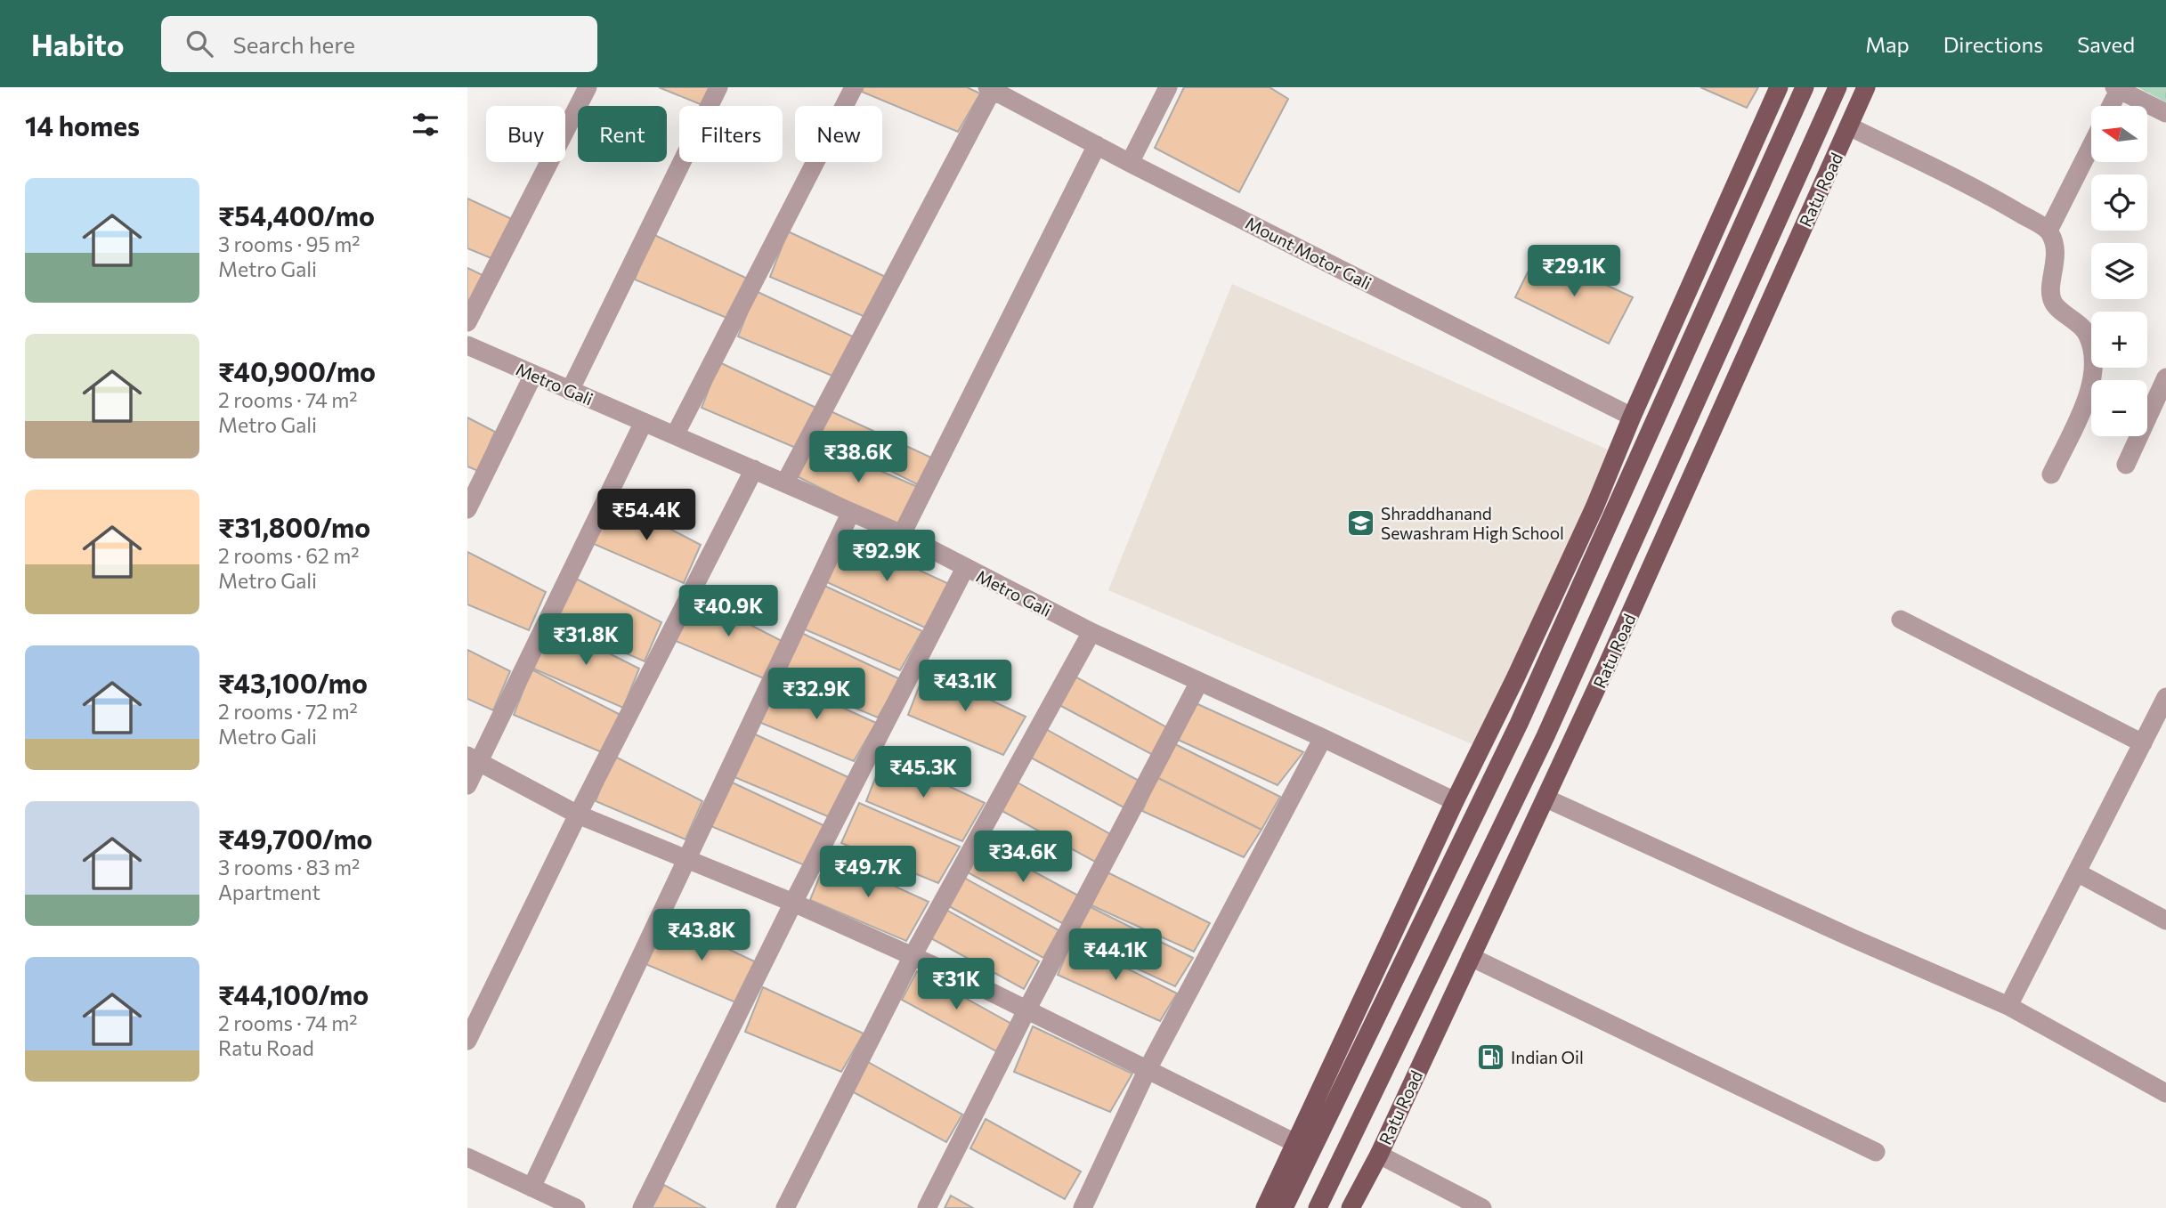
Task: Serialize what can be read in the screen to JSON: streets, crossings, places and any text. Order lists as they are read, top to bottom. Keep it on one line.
{"streets":{"main road":["Ratu Road"],"street":["Mount Motor Gali","Metro Gali"]},"places":{"school or university":["Shraddhanand Sewashram High School"],"fuel station":["Indian Oil"]},"north":"left","page":{"header":"Habito","search":"Search here","nav":["Map","Directions","Saved"],"heading":"14 homes","map_buttons":["+","−"],"chip":["Buy","Rent","Filters","New"],"list":[{"name":"₹54,400/mo","note":"3 rooms · 95 m² · Metro Gali"},{"name":"₹40,900/mo","note":"2 rooms · 74 m² · Metro Gali"},{"name":"₹31,800/mo","note":"2 rooms · 62 m² · Metro Gali"},{"name":"₹43,100/mo","note":"2 rooms · 72 m² · Metro Gali"},{"name":"₹49,700/mo","note":"3 rooms · 83 m² · Apartment"},{"name":"₹44,100/mo","note":"2 rooms · 74 m² · Ratu Road"}],"price":["₹29.1K","₹38.6K","₹54.4K","₹92.9K","₹40.9K","₹31.8K","₹43.1K","₹32.9K","₹45.3K","₹34.6K","₹49.7K","₹43.8K","₹44.1K","₹31K"]}}
